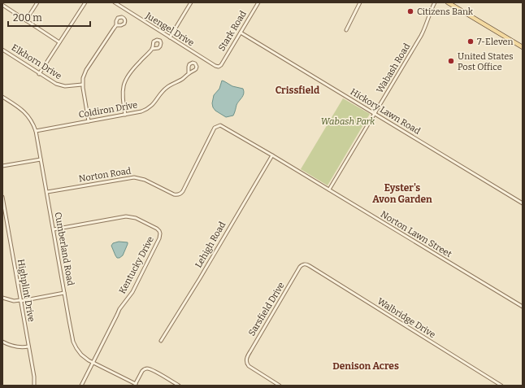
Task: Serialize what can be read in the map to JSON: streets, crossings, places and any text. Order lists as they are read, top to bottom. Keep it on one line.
{"streets":{"street":["Juengel Drive","Stark Road","Elkhorn Drive","Wabash Road","Coldiron Drive","Hickory Lawn Road","Norton Road","Norton Lawn Street","Lehigh Road","Cumberland Road","Kentucky Drive","Highplint Drive","Sarsfield Drive","Walbridge Drive"]},"crossings":[["Juengel Drive","Stark Road"],["Stark Road","Hickory Lawn Road"],["Wabash Road","Hickory Lawn Road"],["Wabash Road","Norton Lawn Street"],["Coldiron Drive","Cumberland Road"],["Norton Road","Norton Lawn Street"],["Norton Road","Cumberland Road"],["Norton Lawn Street","Lehigh Road"],["Cumberland Road","Kentucky Drive"],["Sarsfield Drive","Walbridge Drive"]],"districts":["Crissfield","Eyster's Avon Garden","Denison Acres"],"parks":["Wabash Park"],"places":["Citizens Bank","7-Eleven","United States Post Office"],"scale_bar":"200 m"}
